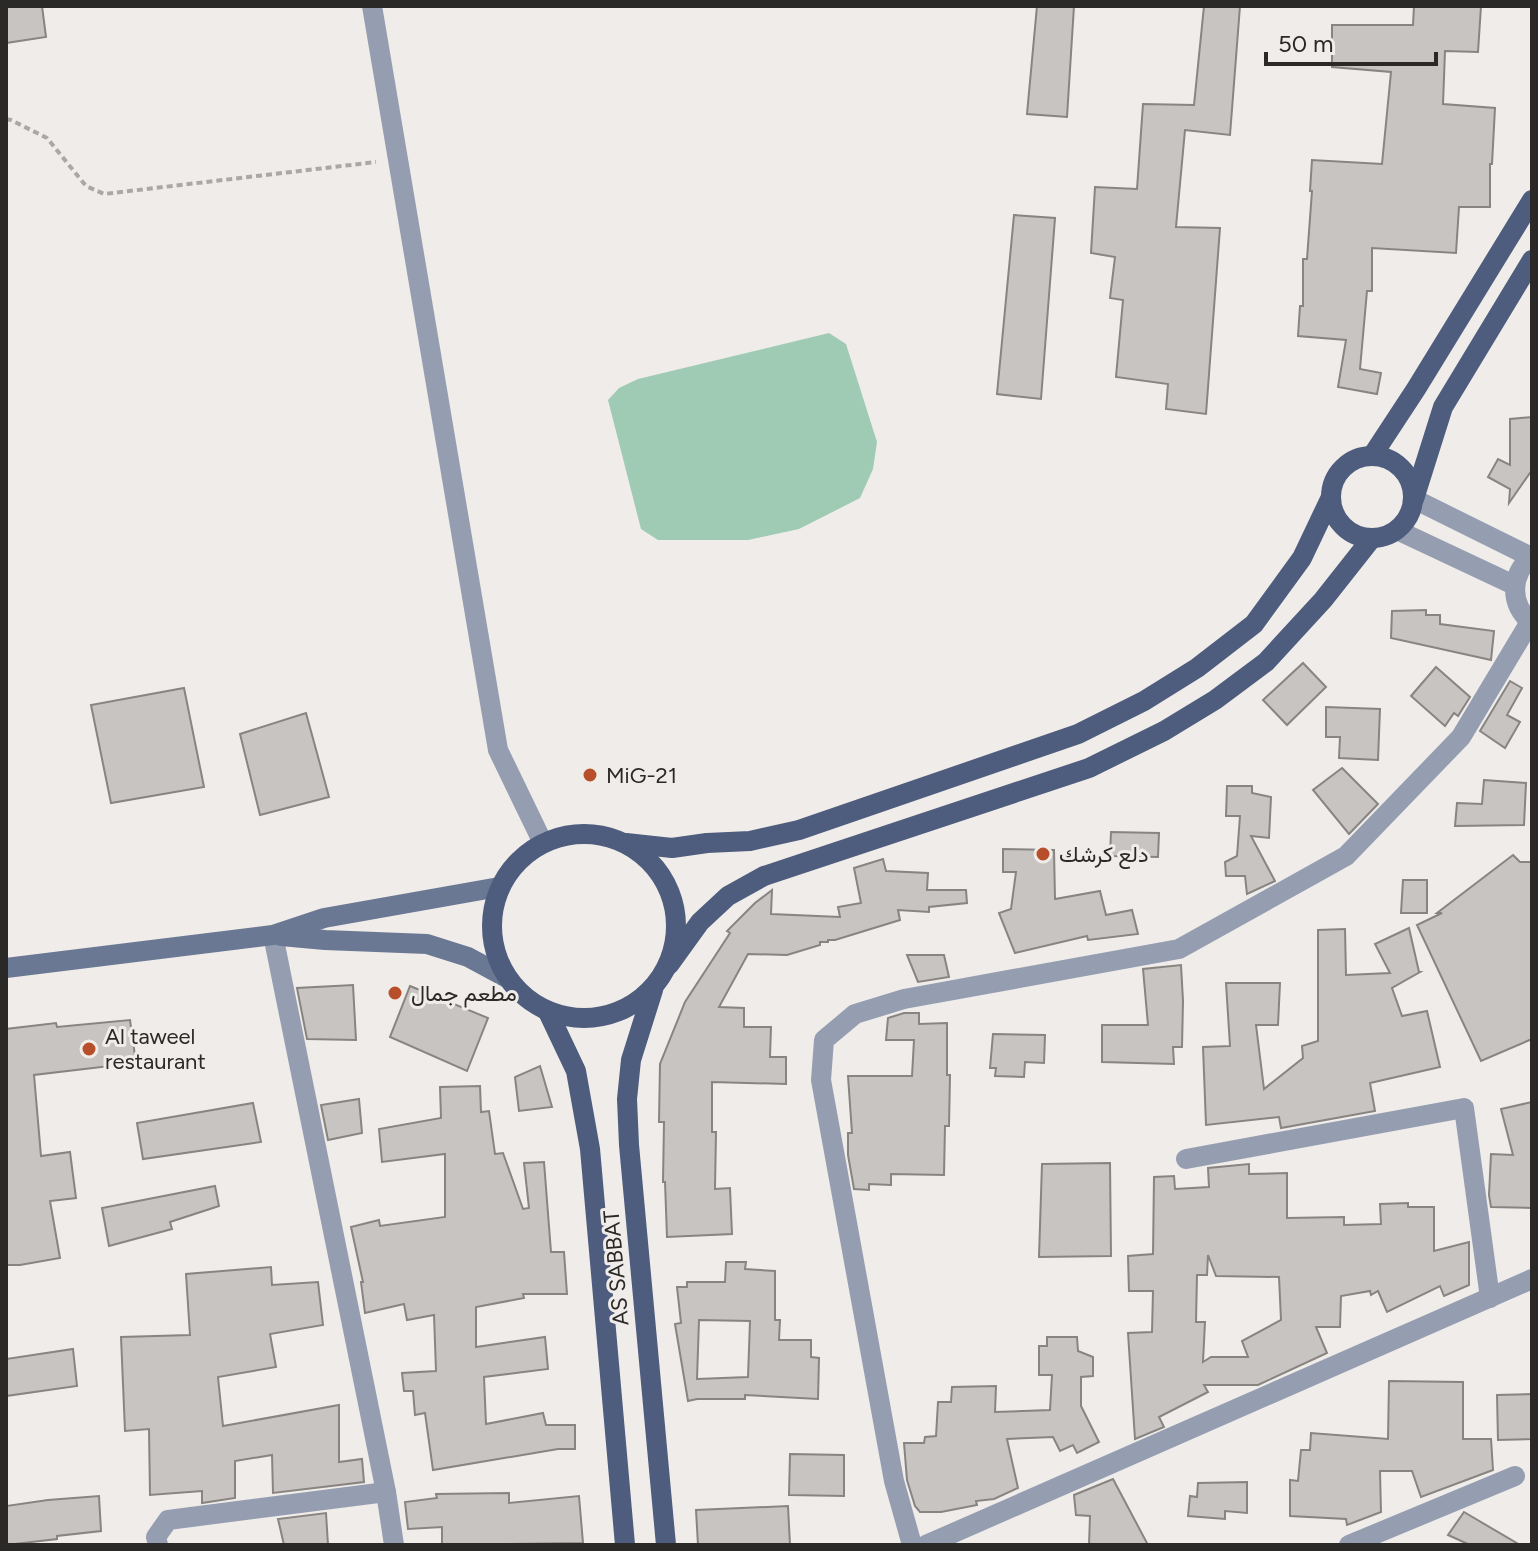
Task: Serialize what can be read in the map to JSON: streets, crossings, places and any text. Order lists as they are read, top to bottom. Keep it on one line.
{"streets":{"main road":["AS SABBAT"]},"places":["MiG-21","دلع كرشك","مطعم جمال","Al taweel restaurant"],"scale_bar":"50 m"}
